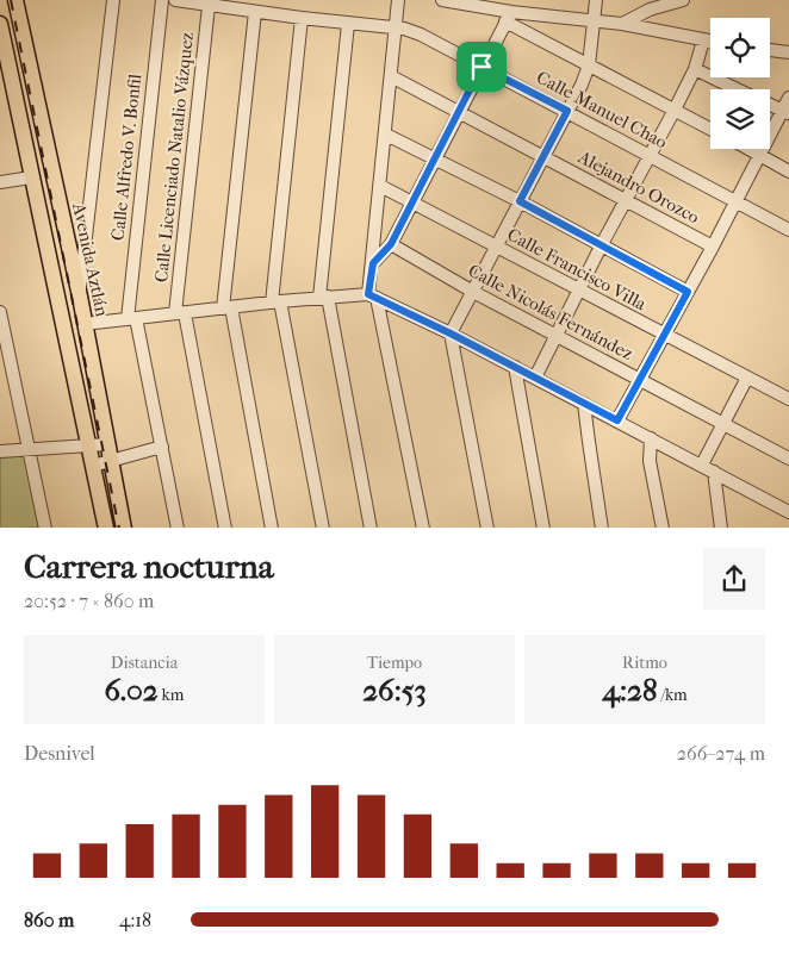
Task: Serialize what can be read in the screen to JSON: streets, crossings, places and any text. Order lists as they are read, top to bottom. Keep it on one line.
{"streets":{"main road":["Avenida Aztlán"],"street":["Calle Manuel Chao","Calle Alfredo V. Bonfil","Calle Licenciado Natalio Vázquez","Alejandro Orozco","Calle Francisco Villa","Calle Nicolás Fernández"]},"crossings":[["Calle Manuel Chao","Calle Licenciado Natalio Vázquez"]],"page":{"heading":["Carrera nocturna","20:52 · 7 × 860 m"],"stats":[["Distancia","6.02 km"],["Tiempo","26:53"],["Ritmo","4:28 /km"]],"chart":["Desnivel","266–274 m"],"list":[{"name":"860 m","note":"4:18"}]}}
